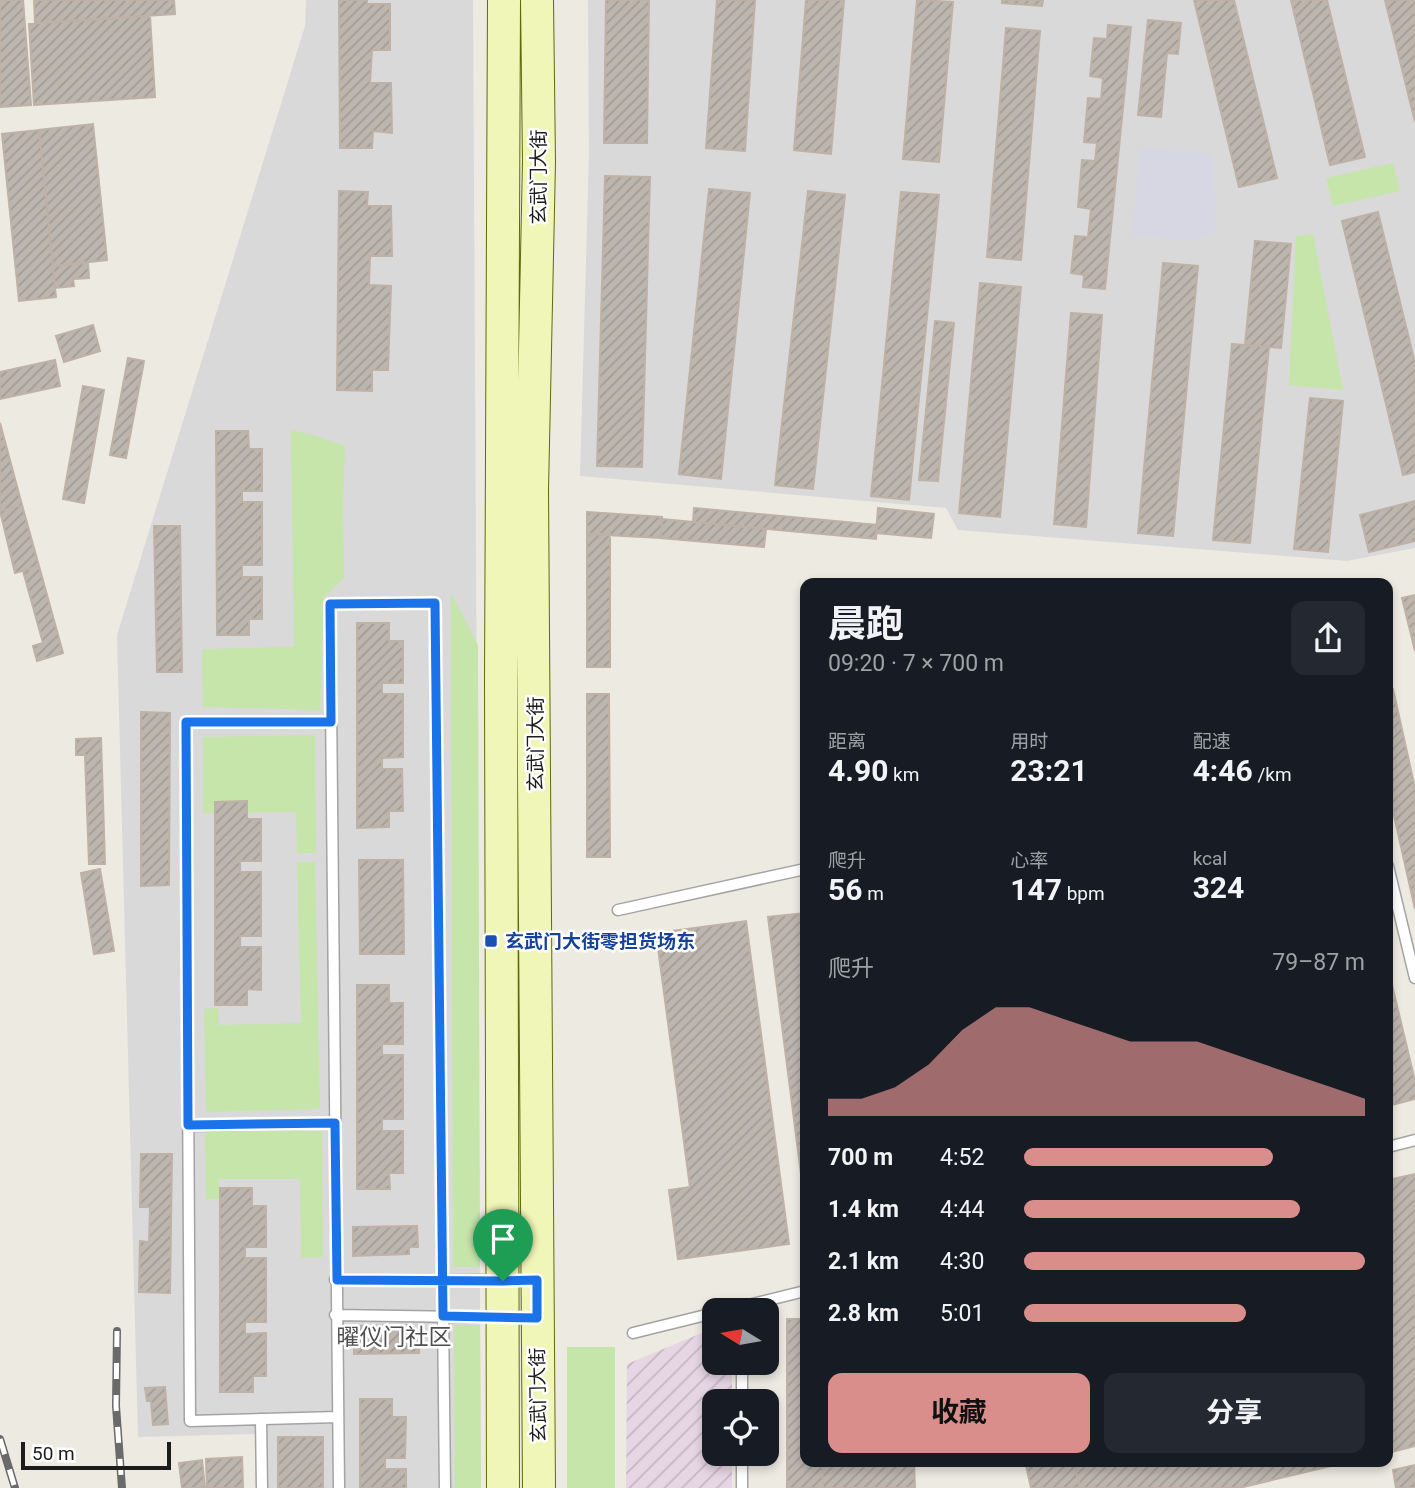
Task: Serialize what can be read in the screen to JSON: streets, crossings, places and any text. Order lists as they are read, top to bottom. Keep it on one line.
{"streets":{"main road":["玄武门大街"]},"districts":["曜仪门社区"],"places":{"transit":["玄武门大街零担货场东"]},"scale_bar":"50 m","north":"left","page":{"heading":["晨跑","09:20 · 7 × 700 m"],"stats":[["距离","4.90 km"],["用时","23:21"],["配速","4:46 /km"],["爬升","56 m"],["心率","147 bpm"],["kcal","324"]],"chart":["爬升","79–87 m"],"list":[{"name":"700 m","note":"4:52"},{"name":"1.4 km","note":"4:44"},{"name":"2.1 km","note":"4:30"},{"name":"2.8 km","note":"5:01"}],"buttons":["收藏","分享"],"scale":"50 m"}}
